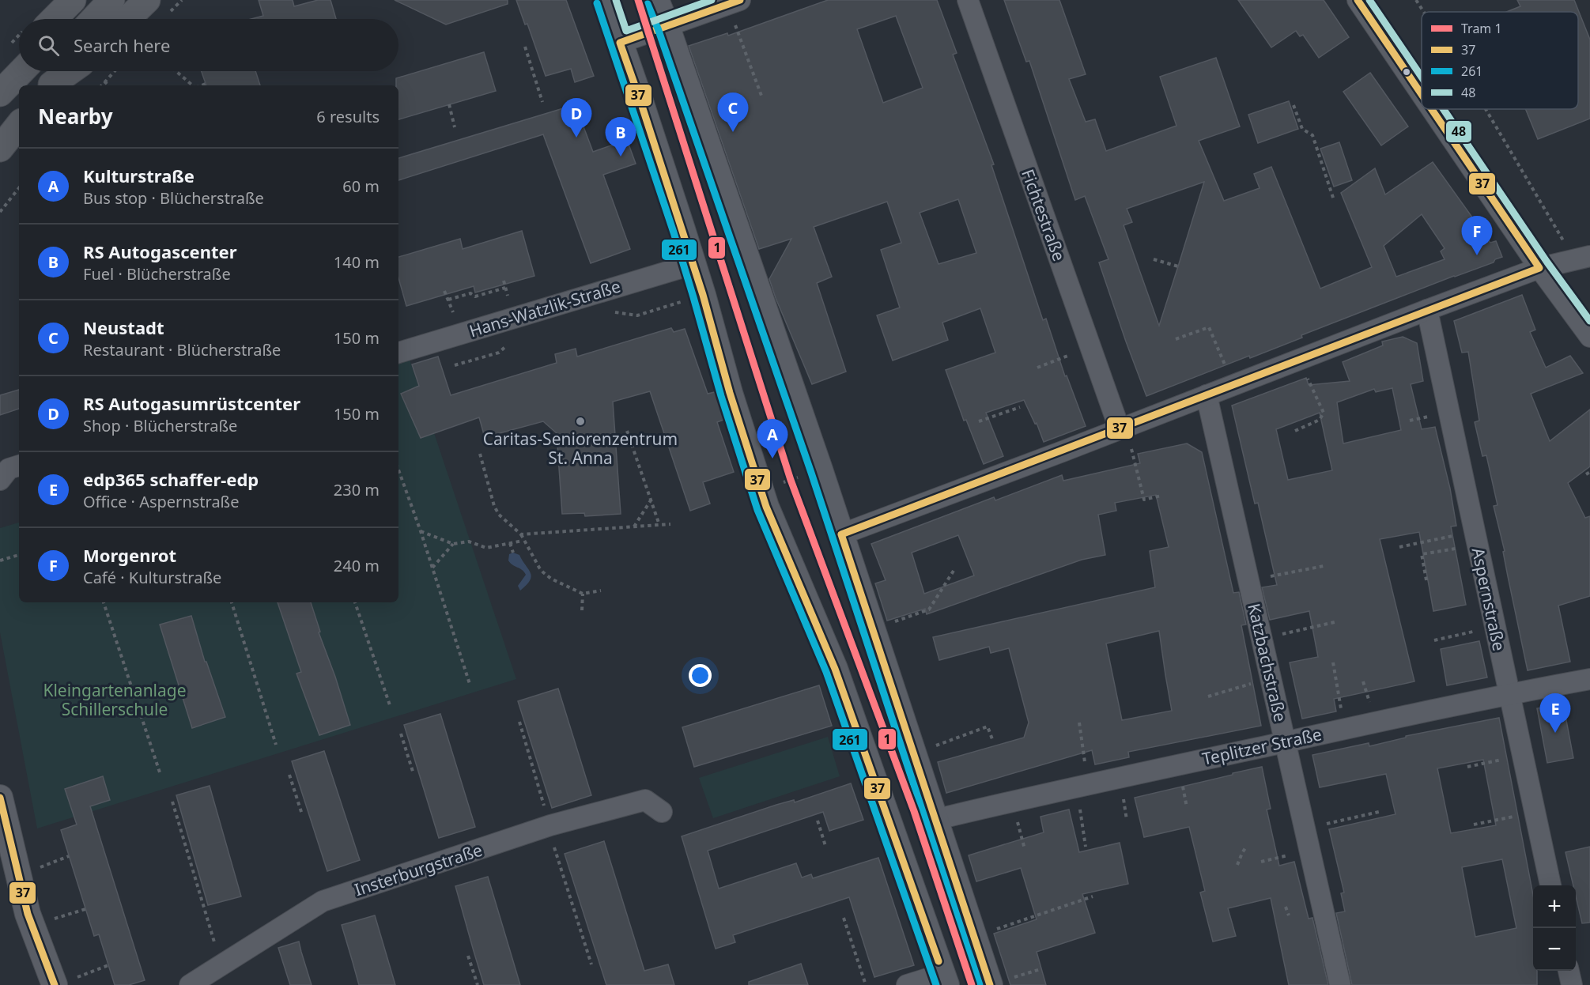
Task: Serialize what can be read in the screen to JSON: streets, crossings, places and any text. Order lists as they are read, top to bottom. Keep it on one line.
{"streets":{"street":["Fichtestraße","Hans-Watzlik-Straße","Aspernstraße","Katzbachstraße","Teplitzer Straße","Insterburgstraße"]},"crossings":[["Aspernstraße","Teplitzer Straße"],["Katzbachstraße","Teplitzer Straße"]],"parks":["Kleingartenanlage Schillerschule"],"places":["Caritas-Seniorenzentrum St. Anna"],"lines":["tram line 1","transit line 37","transit line 48","transit line 261"],"legend":["Tram 1","37","261","48"],"page":{"search":"Search here","heading":["Nearby","6 results"],"pins":["C","D","B","F","A","E"],"list":[{"mark":"A","name":"Kulturstraße","note":"Bus stop · Blücherstraße","value":"60 m"},{"mark":"B","name":"RS Autogascenter","note":"Fuel · Blücherstraße","value":"140 m"},{"mark":"C","name":"Neustadt","note":"Restaurant · Blücherstraße","value":"150 m"},{"mark":"D","name":"RS Autogasumrüstcenter","note":"Shop · Blücherstraße","value":"150 m"},{"mark":"E","name":"edp365 schaffer-edp","note":"Office · Aspernstraße","value":"230 m"},{"mark":"F","name":"Morgenrot","note":"Café · Kulturstraße","value":"240 m"}],"map_buttons":["+","−"]}}
